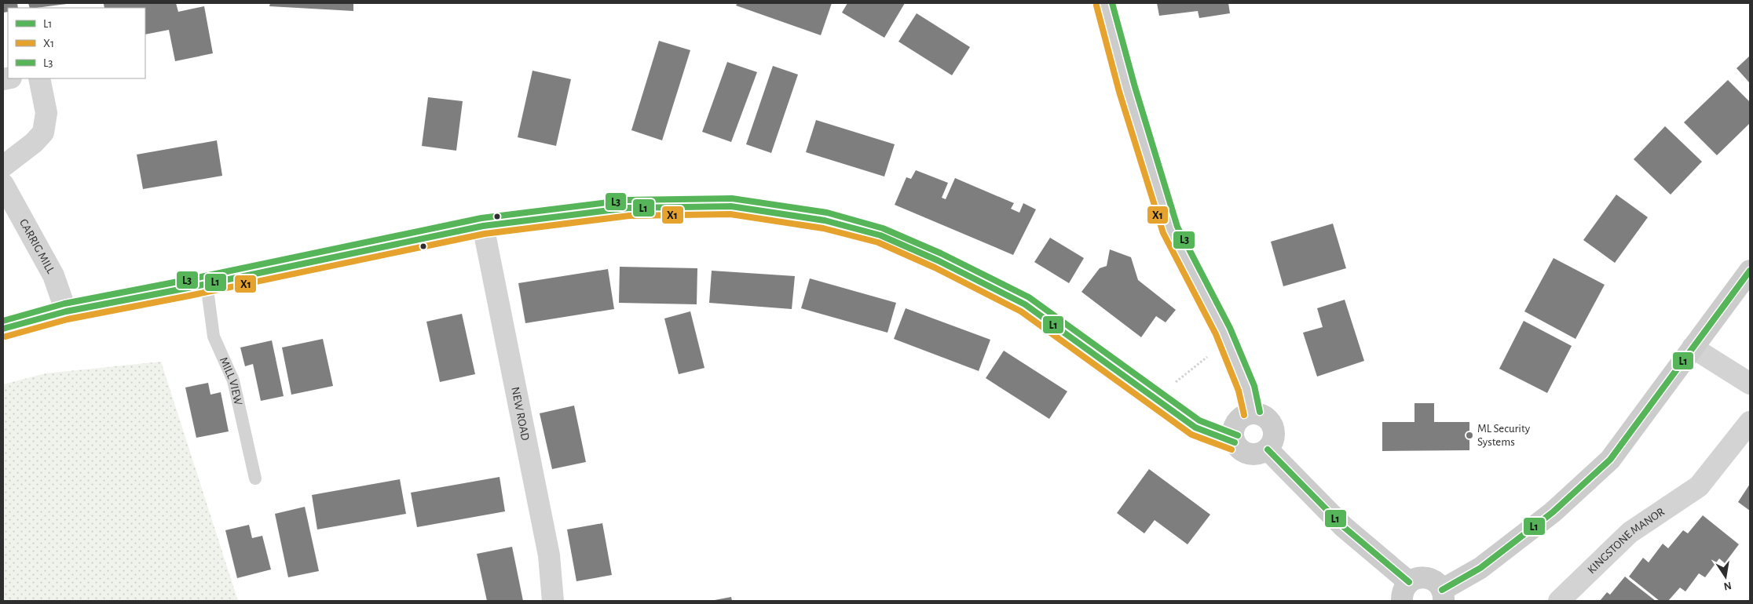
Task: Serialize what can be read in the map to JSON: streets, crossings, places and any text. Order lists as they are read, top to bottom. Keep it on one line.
{"streets":{"street":["CARRIG MILL","NEW ROAD","KINGSTONE MANOR"],"lane":["MILL VIEW"]},"places":["ML Security Systems"],"lines":["transit line L3","transit line X1","transit line L1"],"legend":["L1","X1","L3"],"north":"bottom"}
